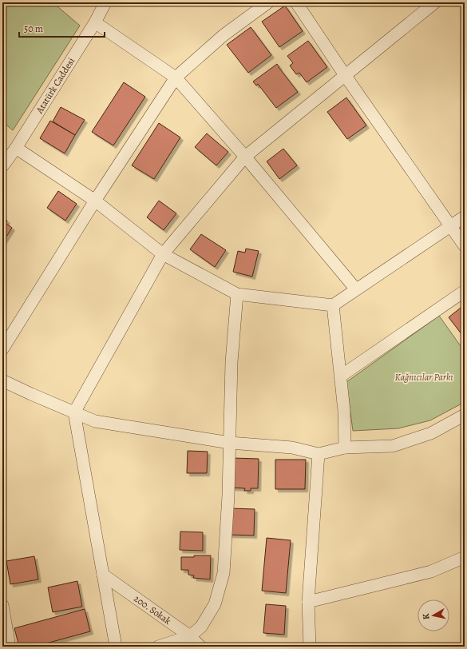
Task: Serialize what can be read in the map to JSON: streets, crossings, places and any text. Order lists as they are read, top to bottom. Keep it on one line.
{"streets":{"street":["Atatürk Caddesi","200. Sokak"]},"parks":["Kağnıcılar Parkı"],"scale_bar":"50 m","north":"left"}
